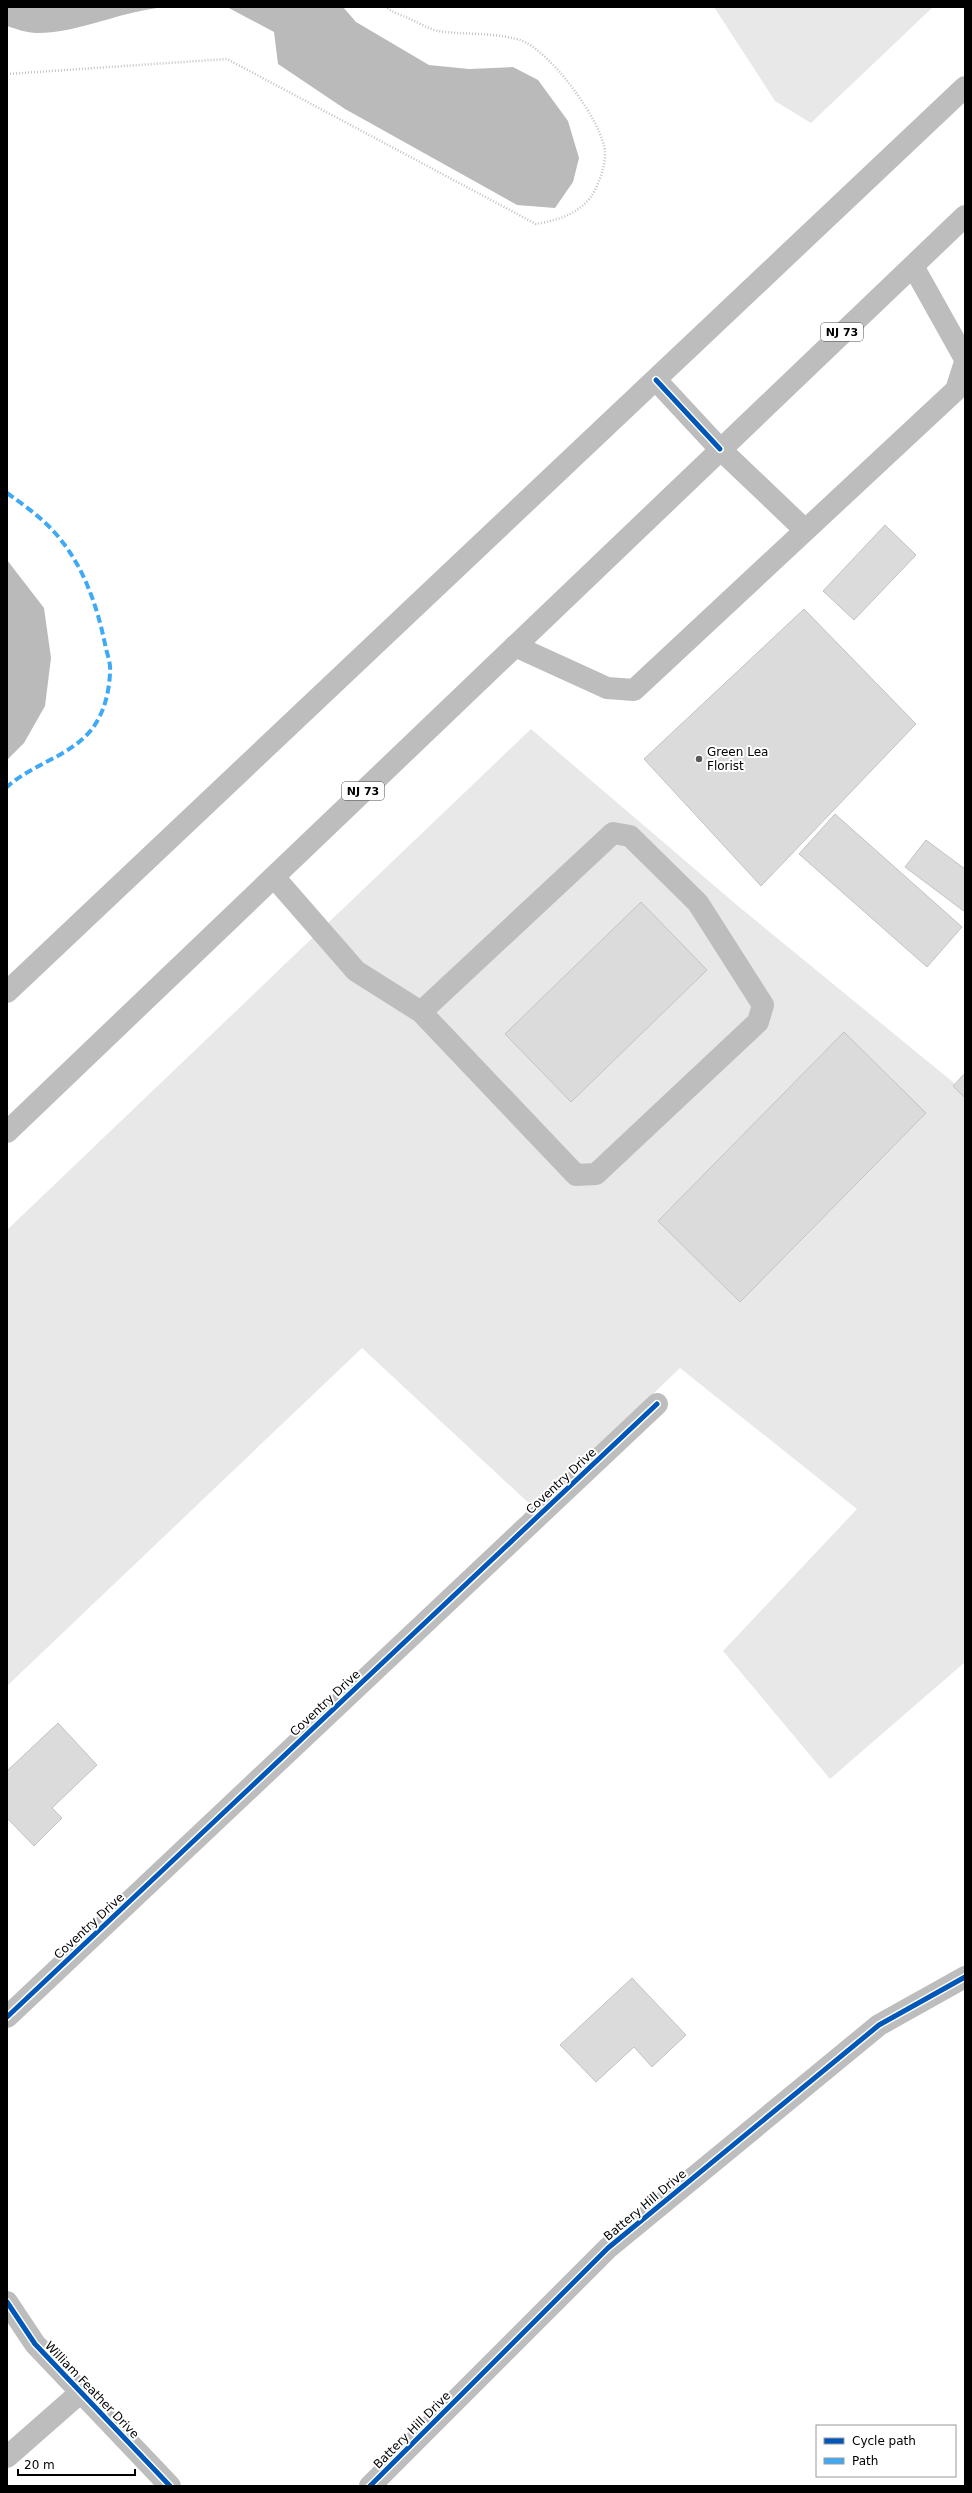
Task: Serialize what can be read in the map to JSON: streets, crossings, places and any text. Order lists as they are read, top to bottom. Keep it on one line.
{"streets":{"main road":["NJ 73","Coventry Drive","Battery Hill Drive","William Feather Drive"]},"places":["Green Lea Florist"],"legend":["Cycle path","Path"],"scale_bar":"20 m"}
